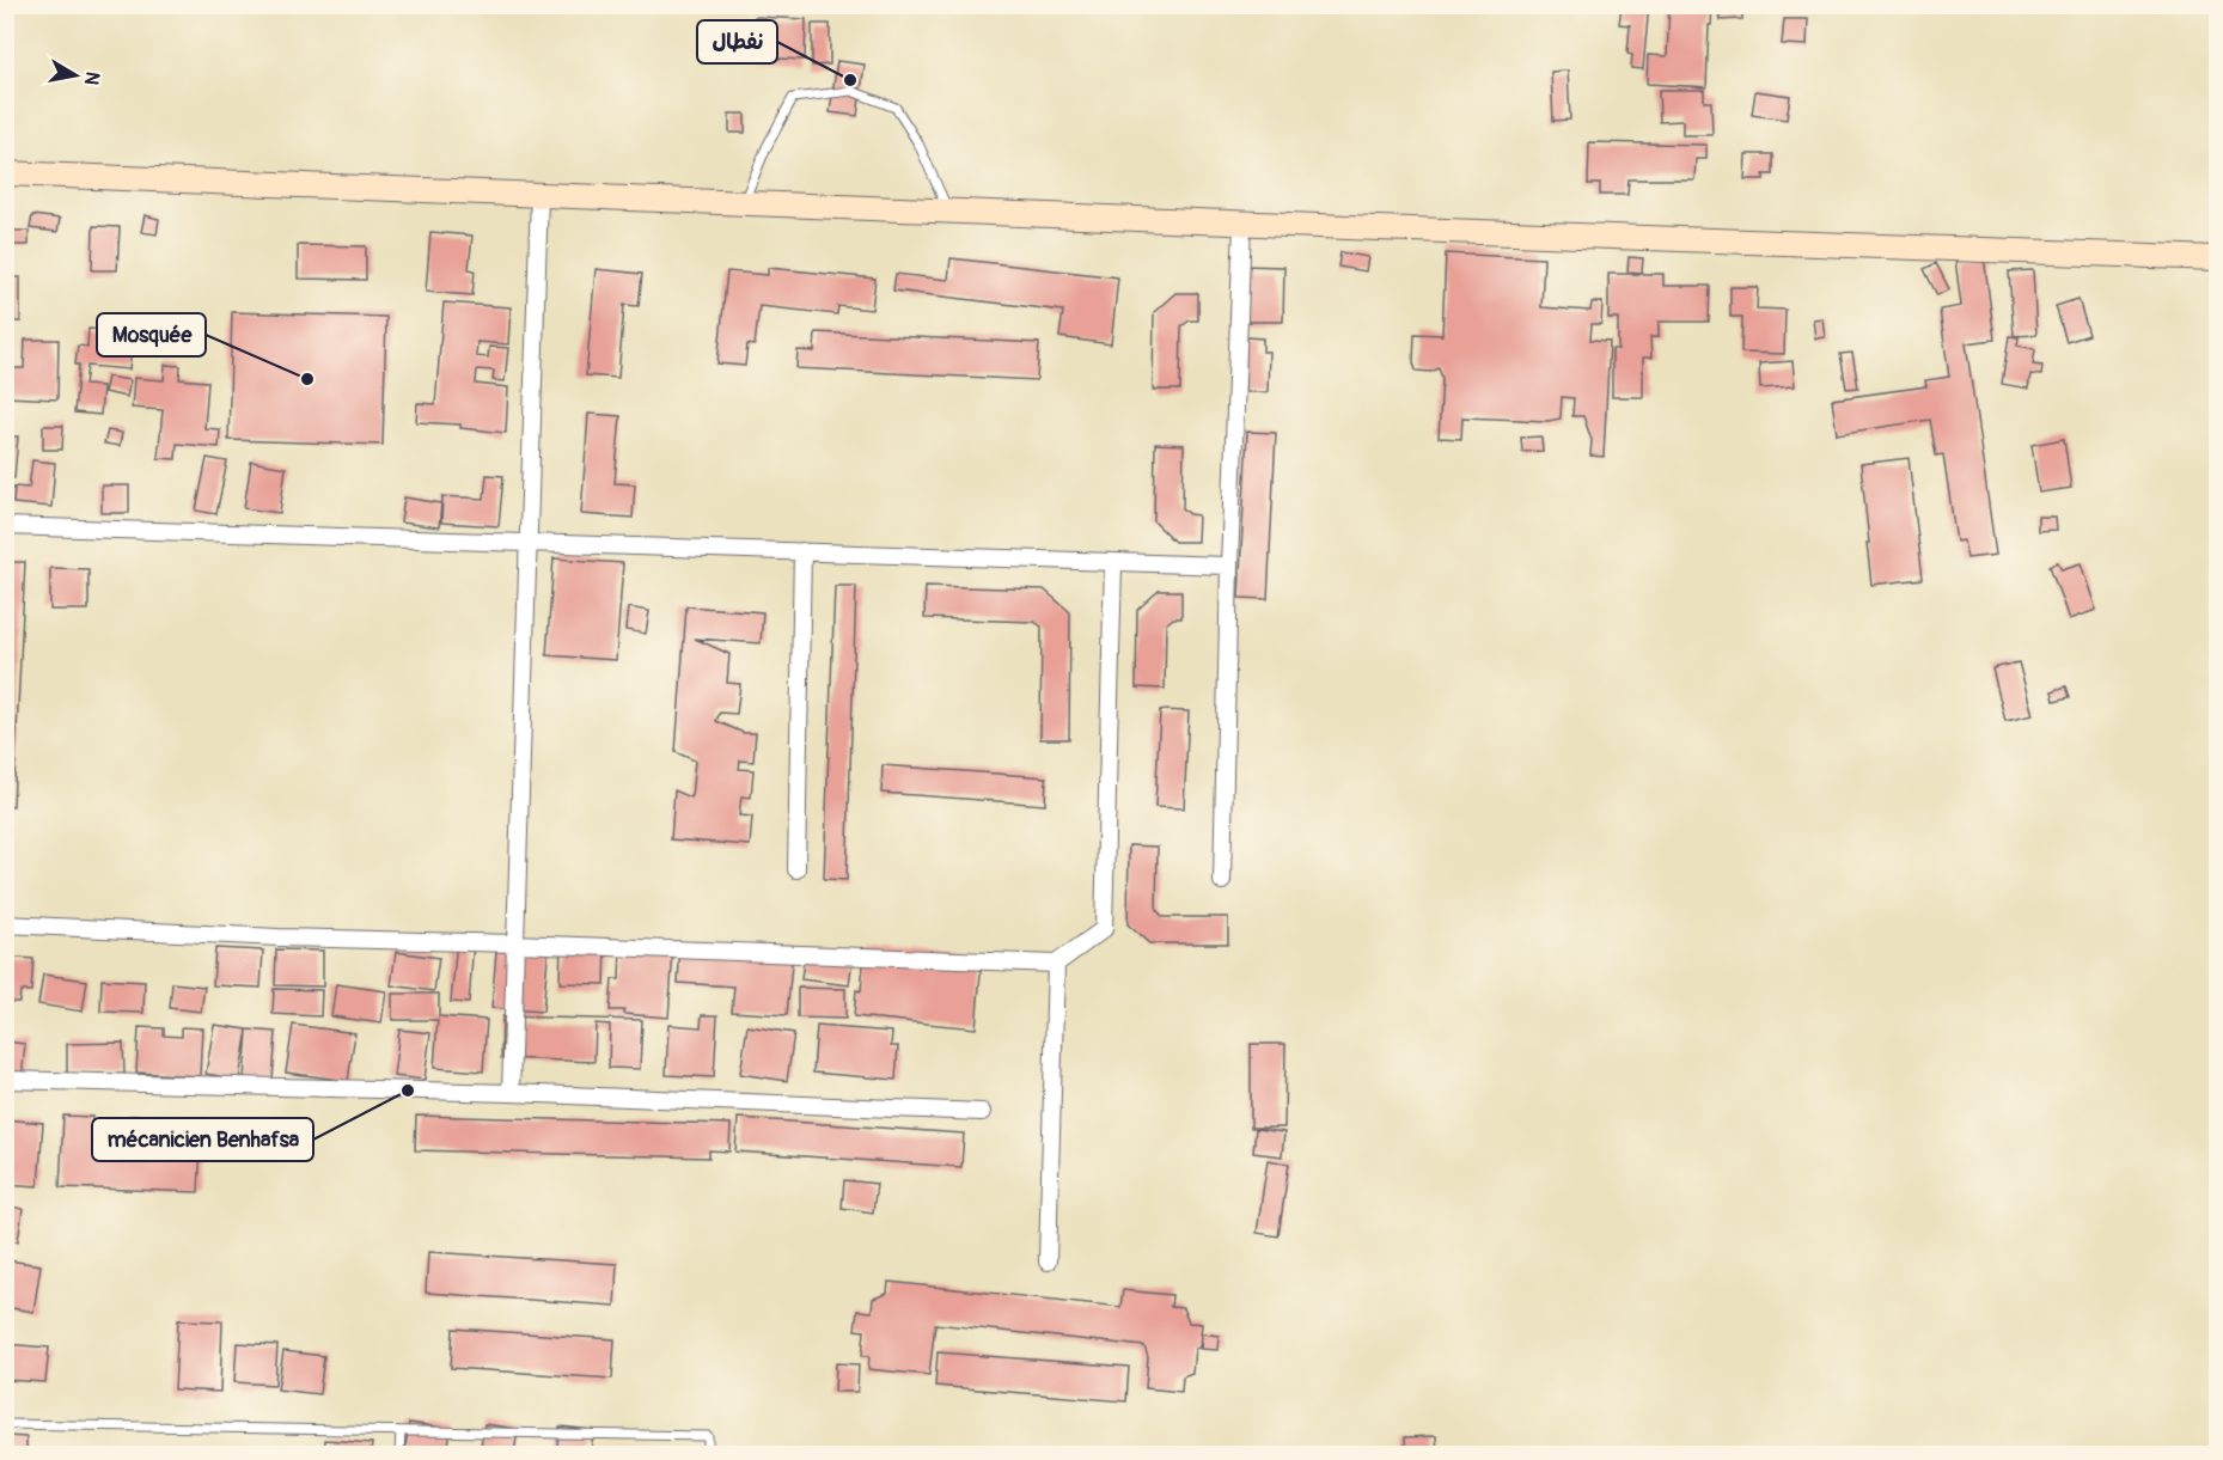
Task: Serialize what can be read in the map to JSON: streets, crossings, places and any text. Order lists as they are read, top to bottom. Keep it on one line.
{"places":["نفطال","Mosquée","mécanicien Benhafsa"],"north":"right"}
